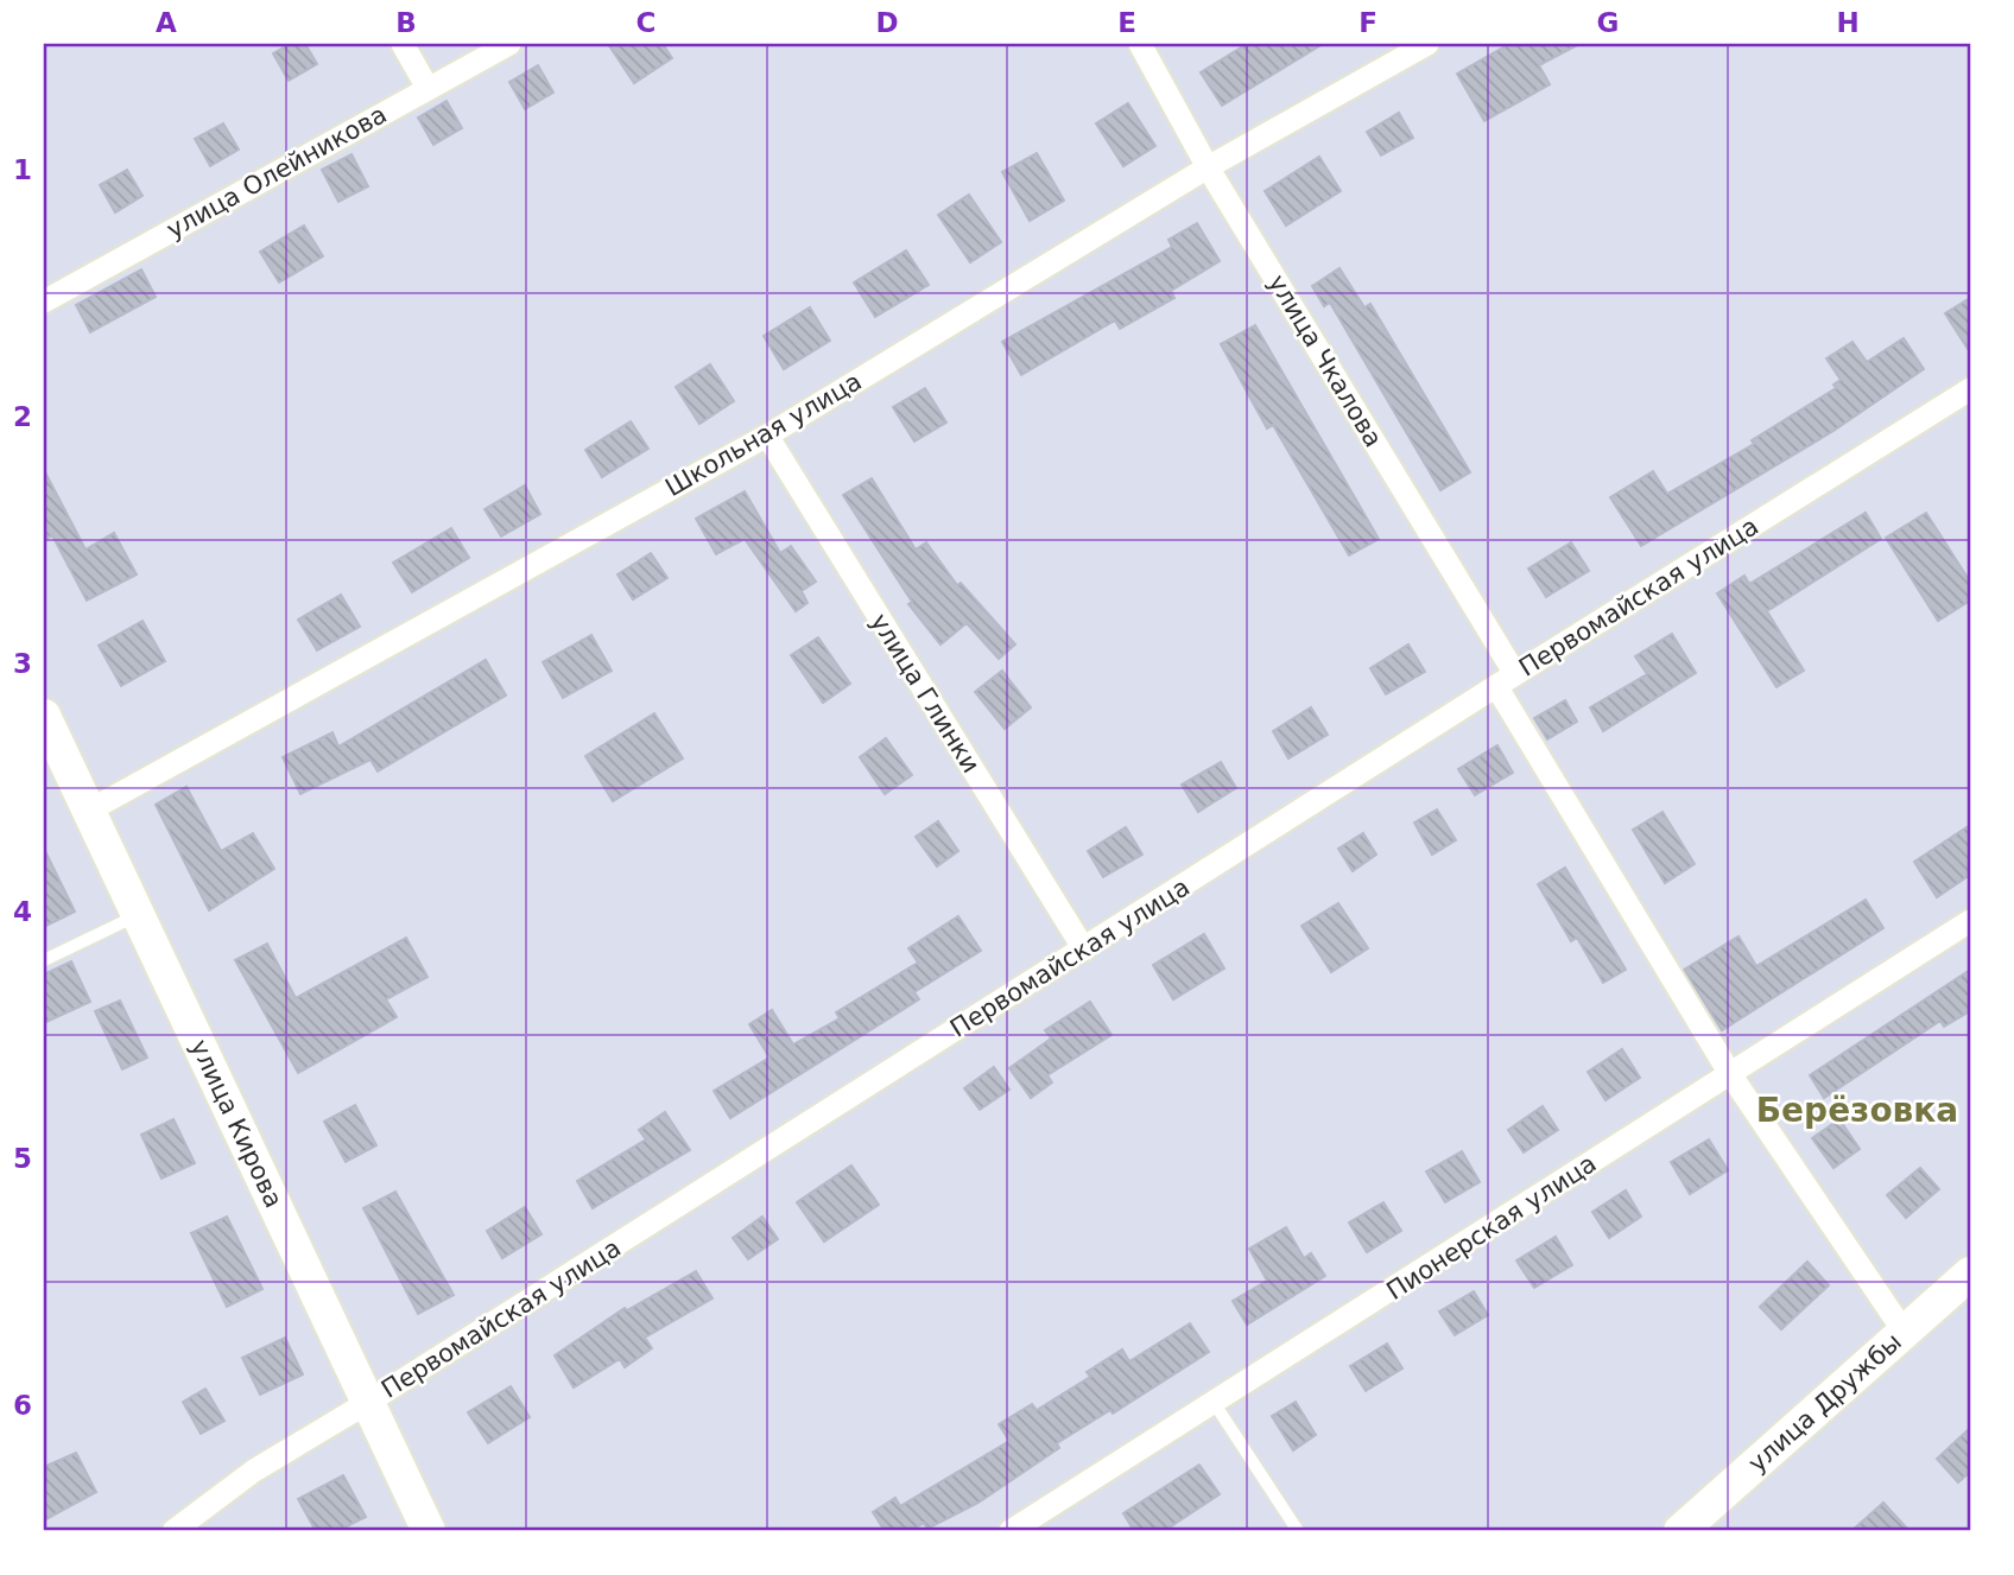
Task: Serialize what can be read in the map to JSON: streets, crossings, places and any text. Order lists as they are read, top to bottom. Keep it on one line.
{"streets":{"street":["улица Олейникова","улица Чкалова","Школьная улица","Первомайская улица","улица Глинки","улица Кирова","Пионерская улица","улица Дружбы"]},"crossings":[["улица Чкалова","Школьная улица"],["улица Чкалова","Первомайская улица"],["улица Чкалова","Пионерская улица"],["улица Чкалова","улица Дружбы"],["Школьная улица","улица Глинки"],["Школьная улица","улица Кирова"],["Первомайская улица","улица Глинки"],["Первомайская улица","улица Кирова"]],"districts":["Берёзовка"],"grid":{"columns":["A","B","C","D","E","F","G","H"],"rows":["1","2","3","4","5","6"]}}
